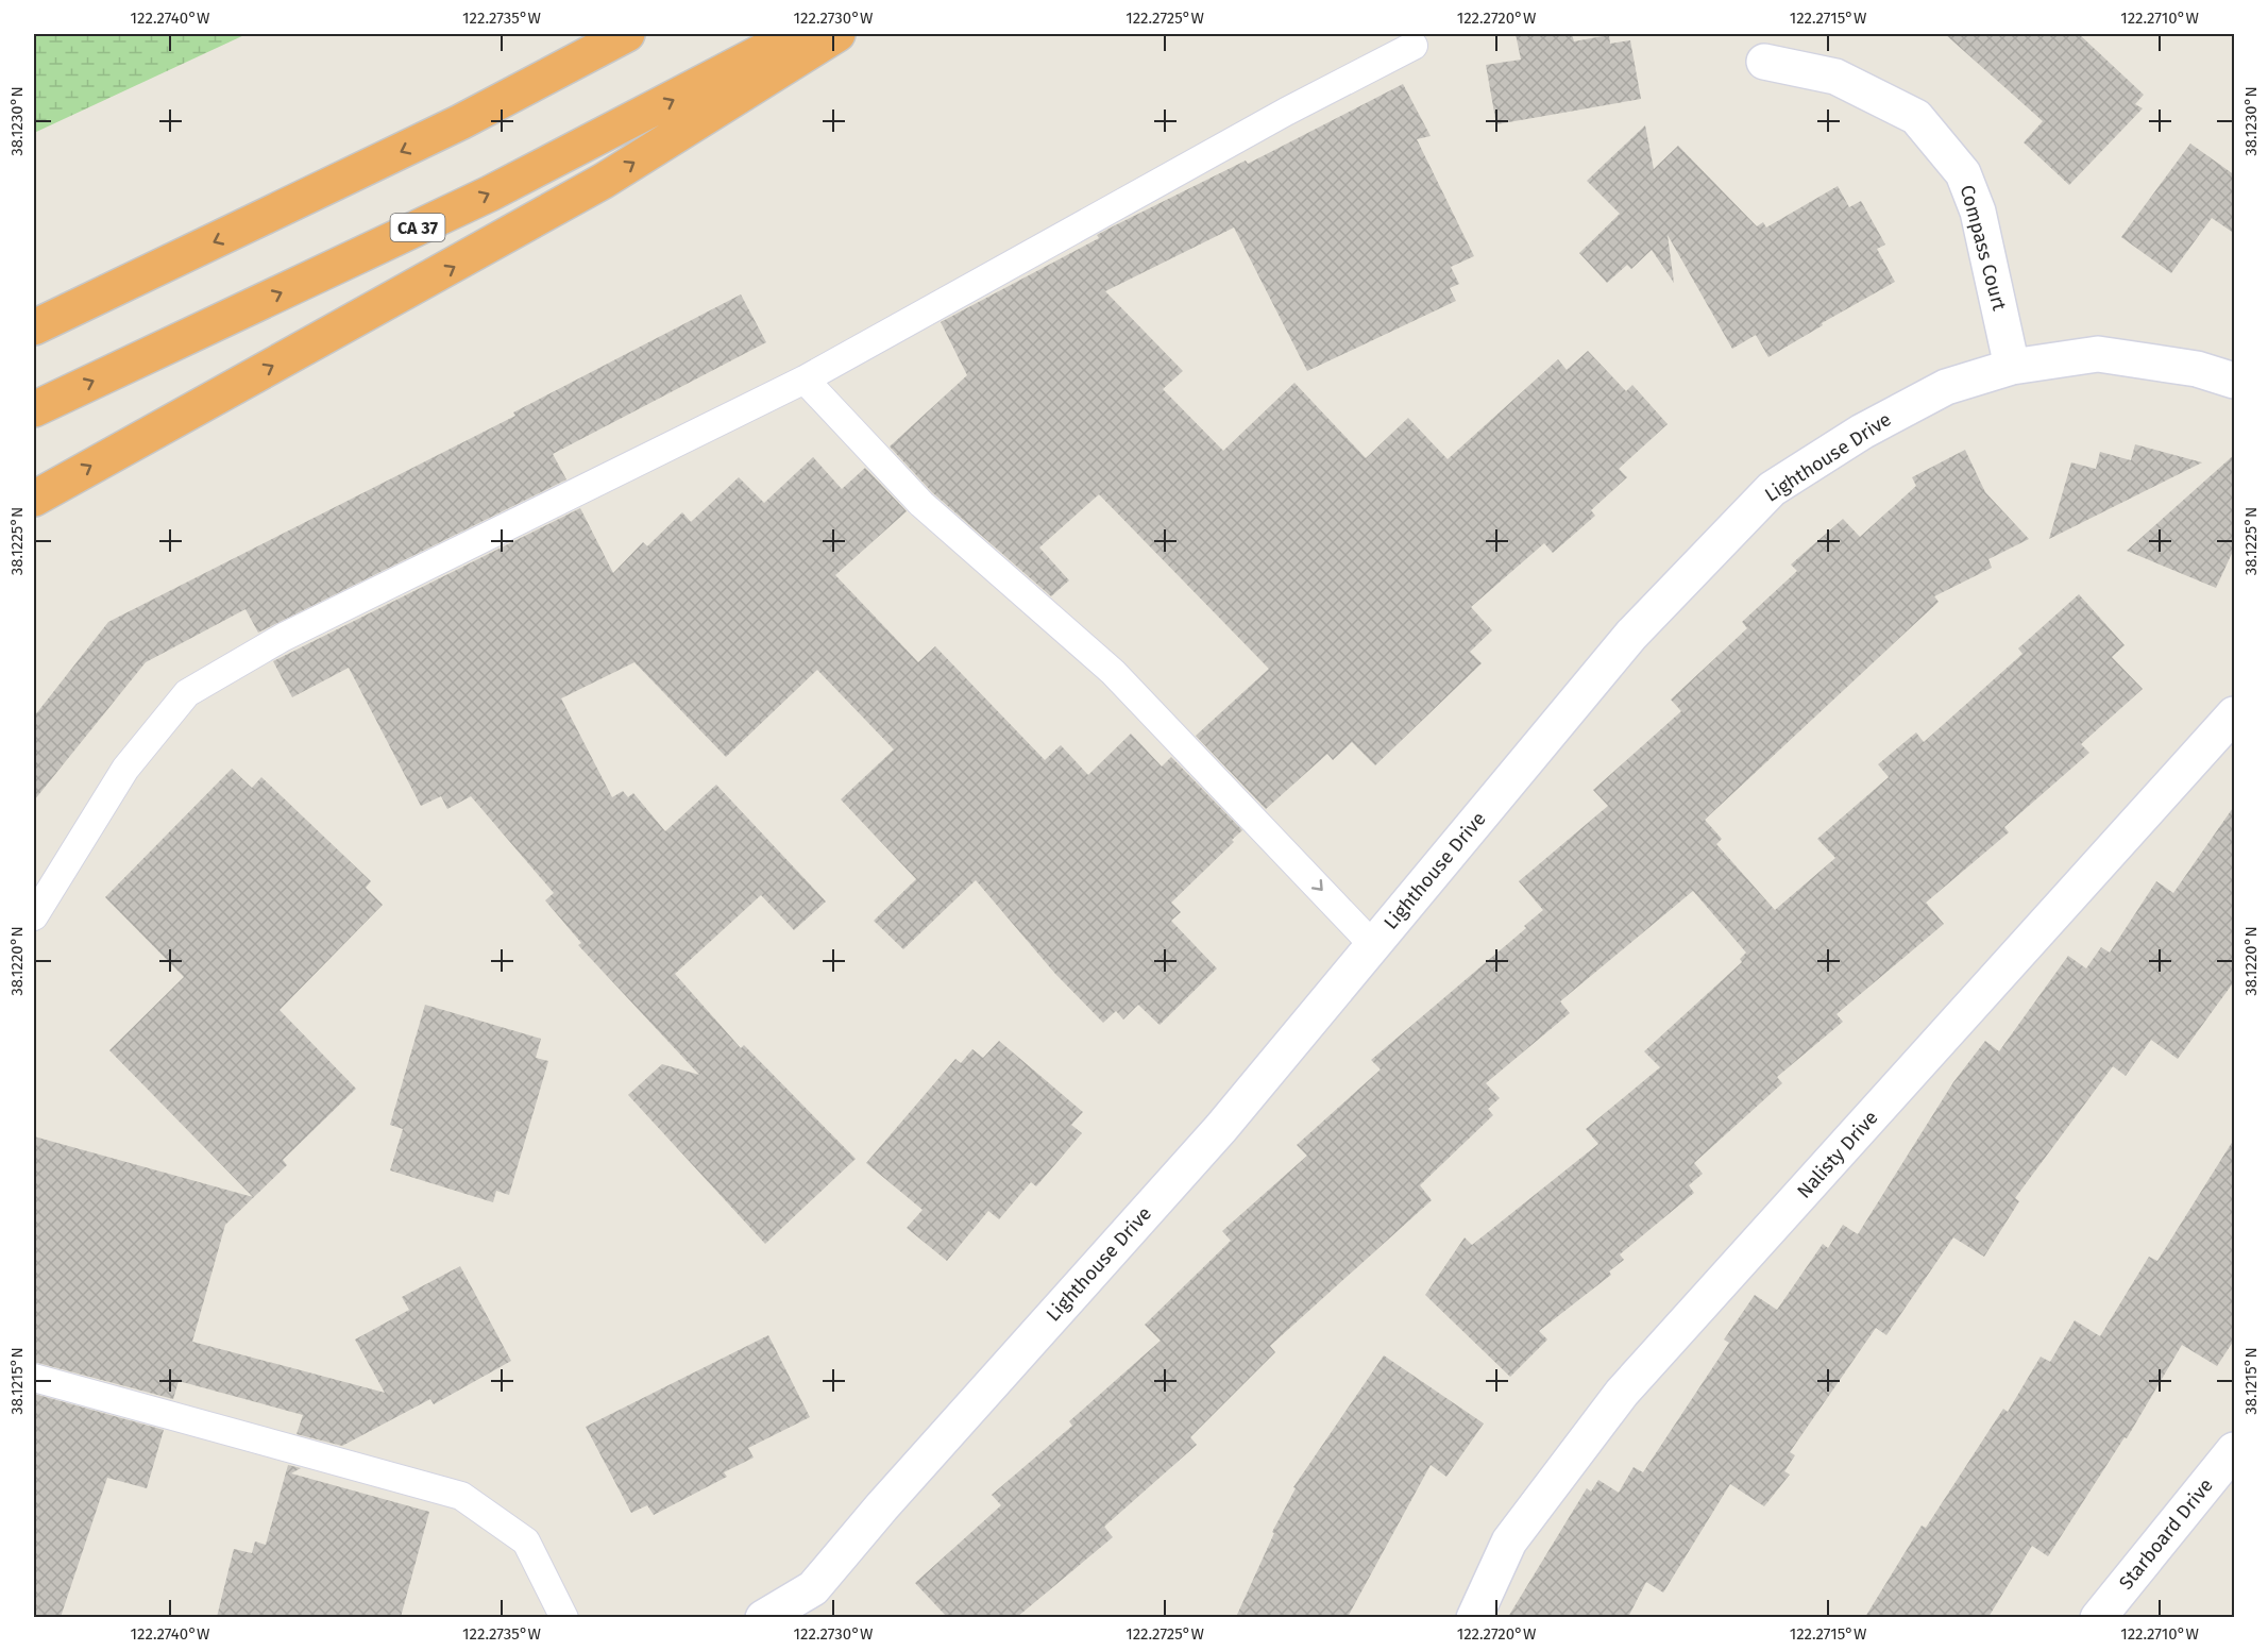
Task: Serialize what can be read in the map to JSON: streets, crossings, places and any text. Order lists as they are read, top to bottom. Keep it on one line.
{"streets":{"highway":["CA 37"],"street":["Compass Court","Lighthouse Drive","Nalisty Drive","Starboard Drive"]},"crossings":[["Compass Court","Lighthouse Drive"]],"coordinates":["122.2740°W","122.2735°W","122.2730°W","122.2725°W","122.2720°W","122.2715°W","122.2710°W","38.1230°N","38.1225°N","38.1220°N","38.1215°N"]}
